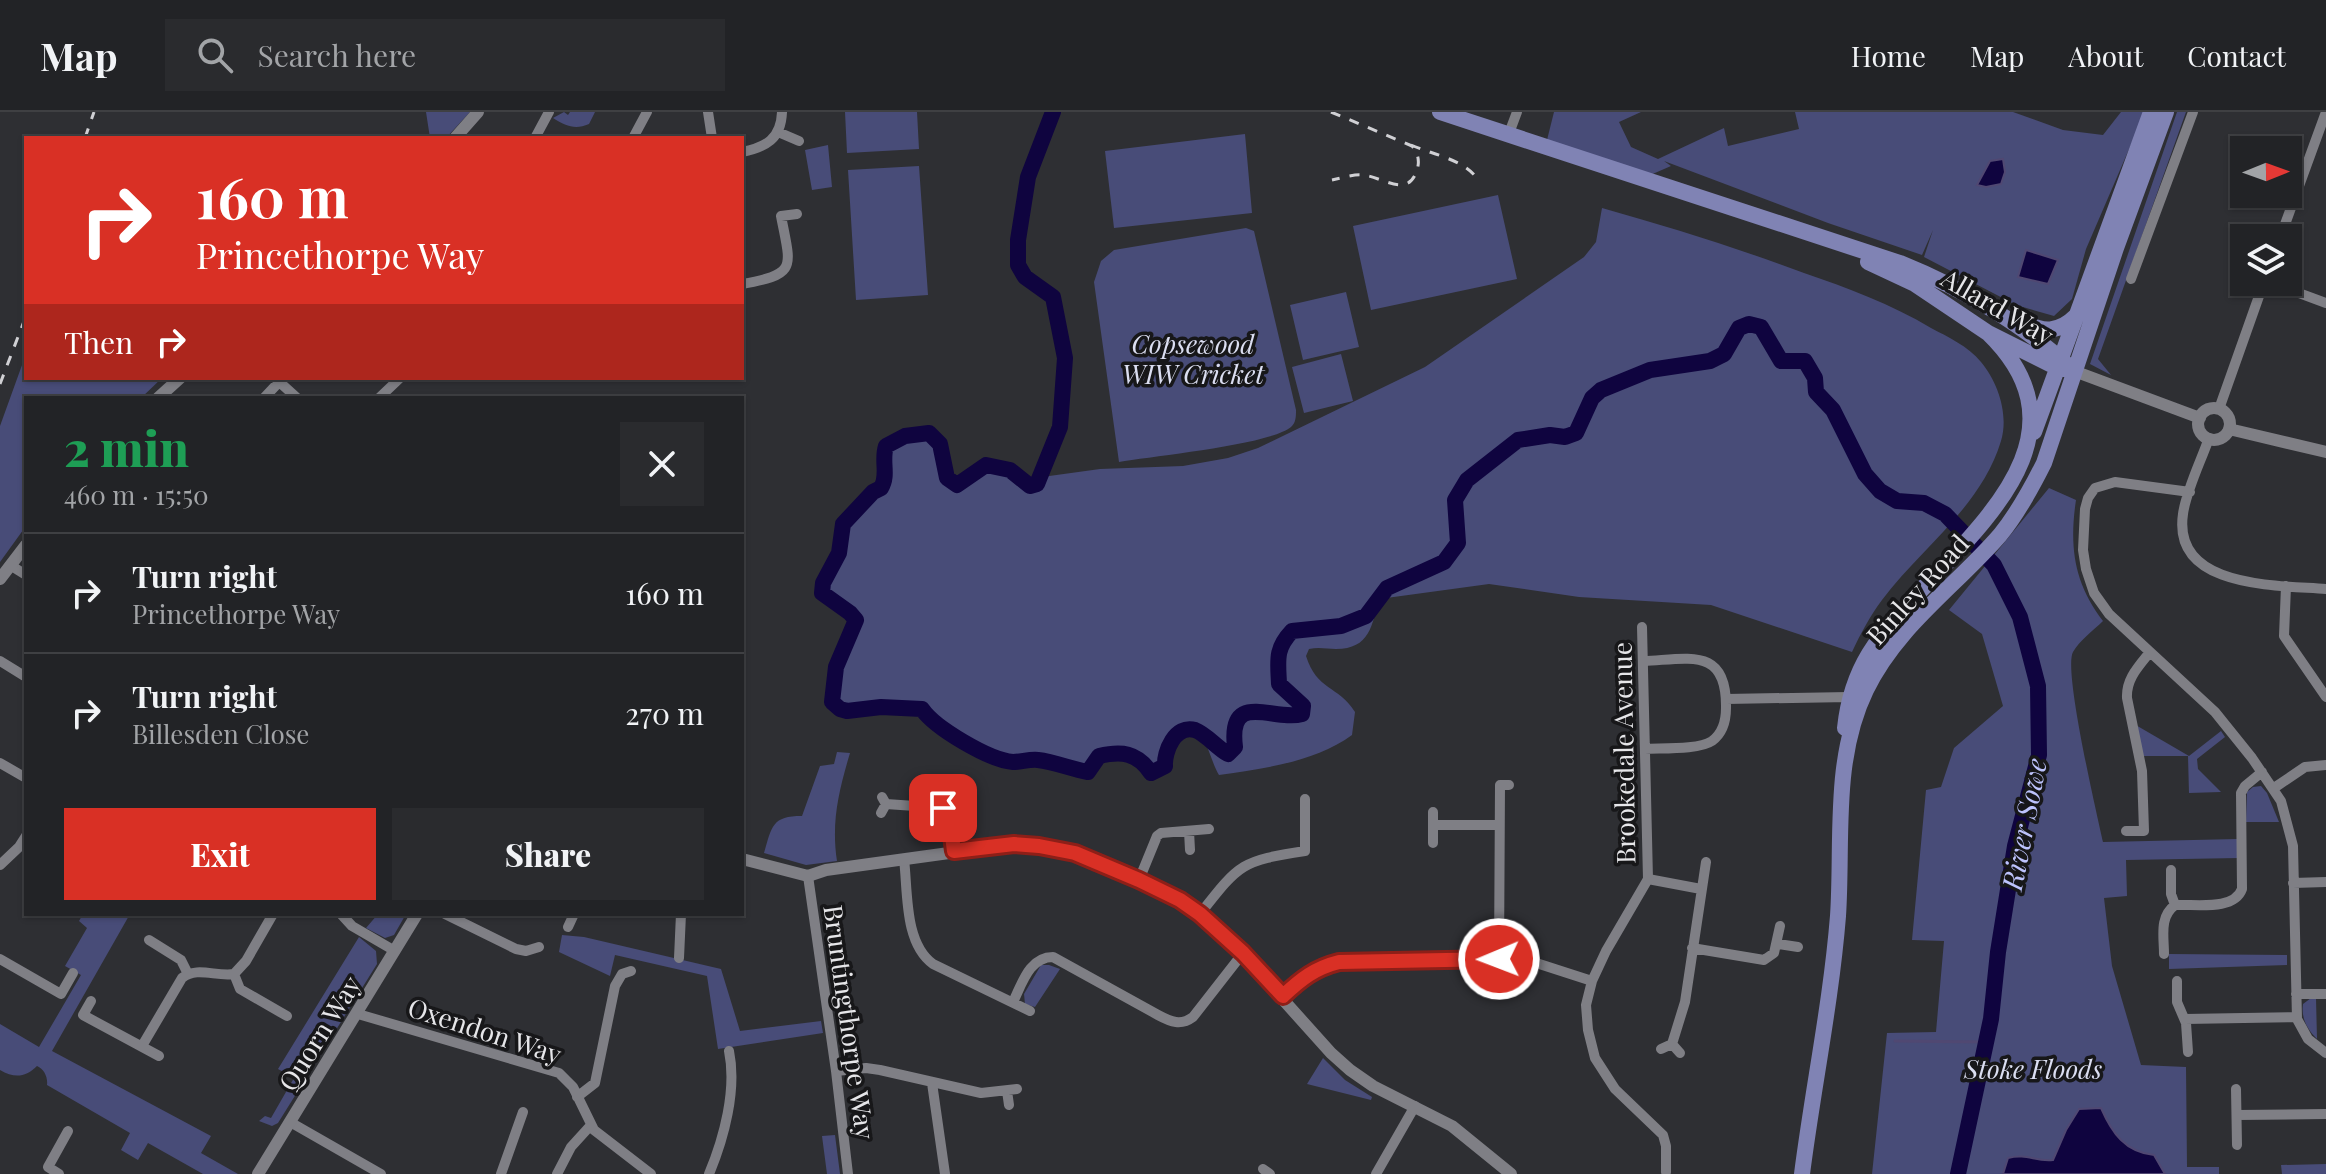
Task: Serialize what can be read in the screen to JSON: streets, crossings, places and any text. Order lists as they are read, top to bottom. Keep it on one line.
{"streets":{"main road":["Allard Way","Binley Road"],"street":["Brookedale Avenue","Bruntingthorpe Way","Oxendon Way","Quorn Way"]},"crossings":[["Allard Way","Binley Road"],["Oxendon Way","Quorn Way"]],"water":["River Sowe"],"parks":["Copsewood WIW Cricket","Stoke Floods"],"north":"right","page":{"header":"Map","search":"Search here","nav":["Home","Map","About","Contact"],"turn":["160 m","Princethorpe Way"],"then":"Then","heading":["2 min","460 m · 15:50"],"list":[{"name":"Turn right","note":"Princethorpe Way","value":"160 m"},{"name":"Turn right","note":"Billesden Close","value":"270 m"}],"buttons":["Exit","Share"]}}
